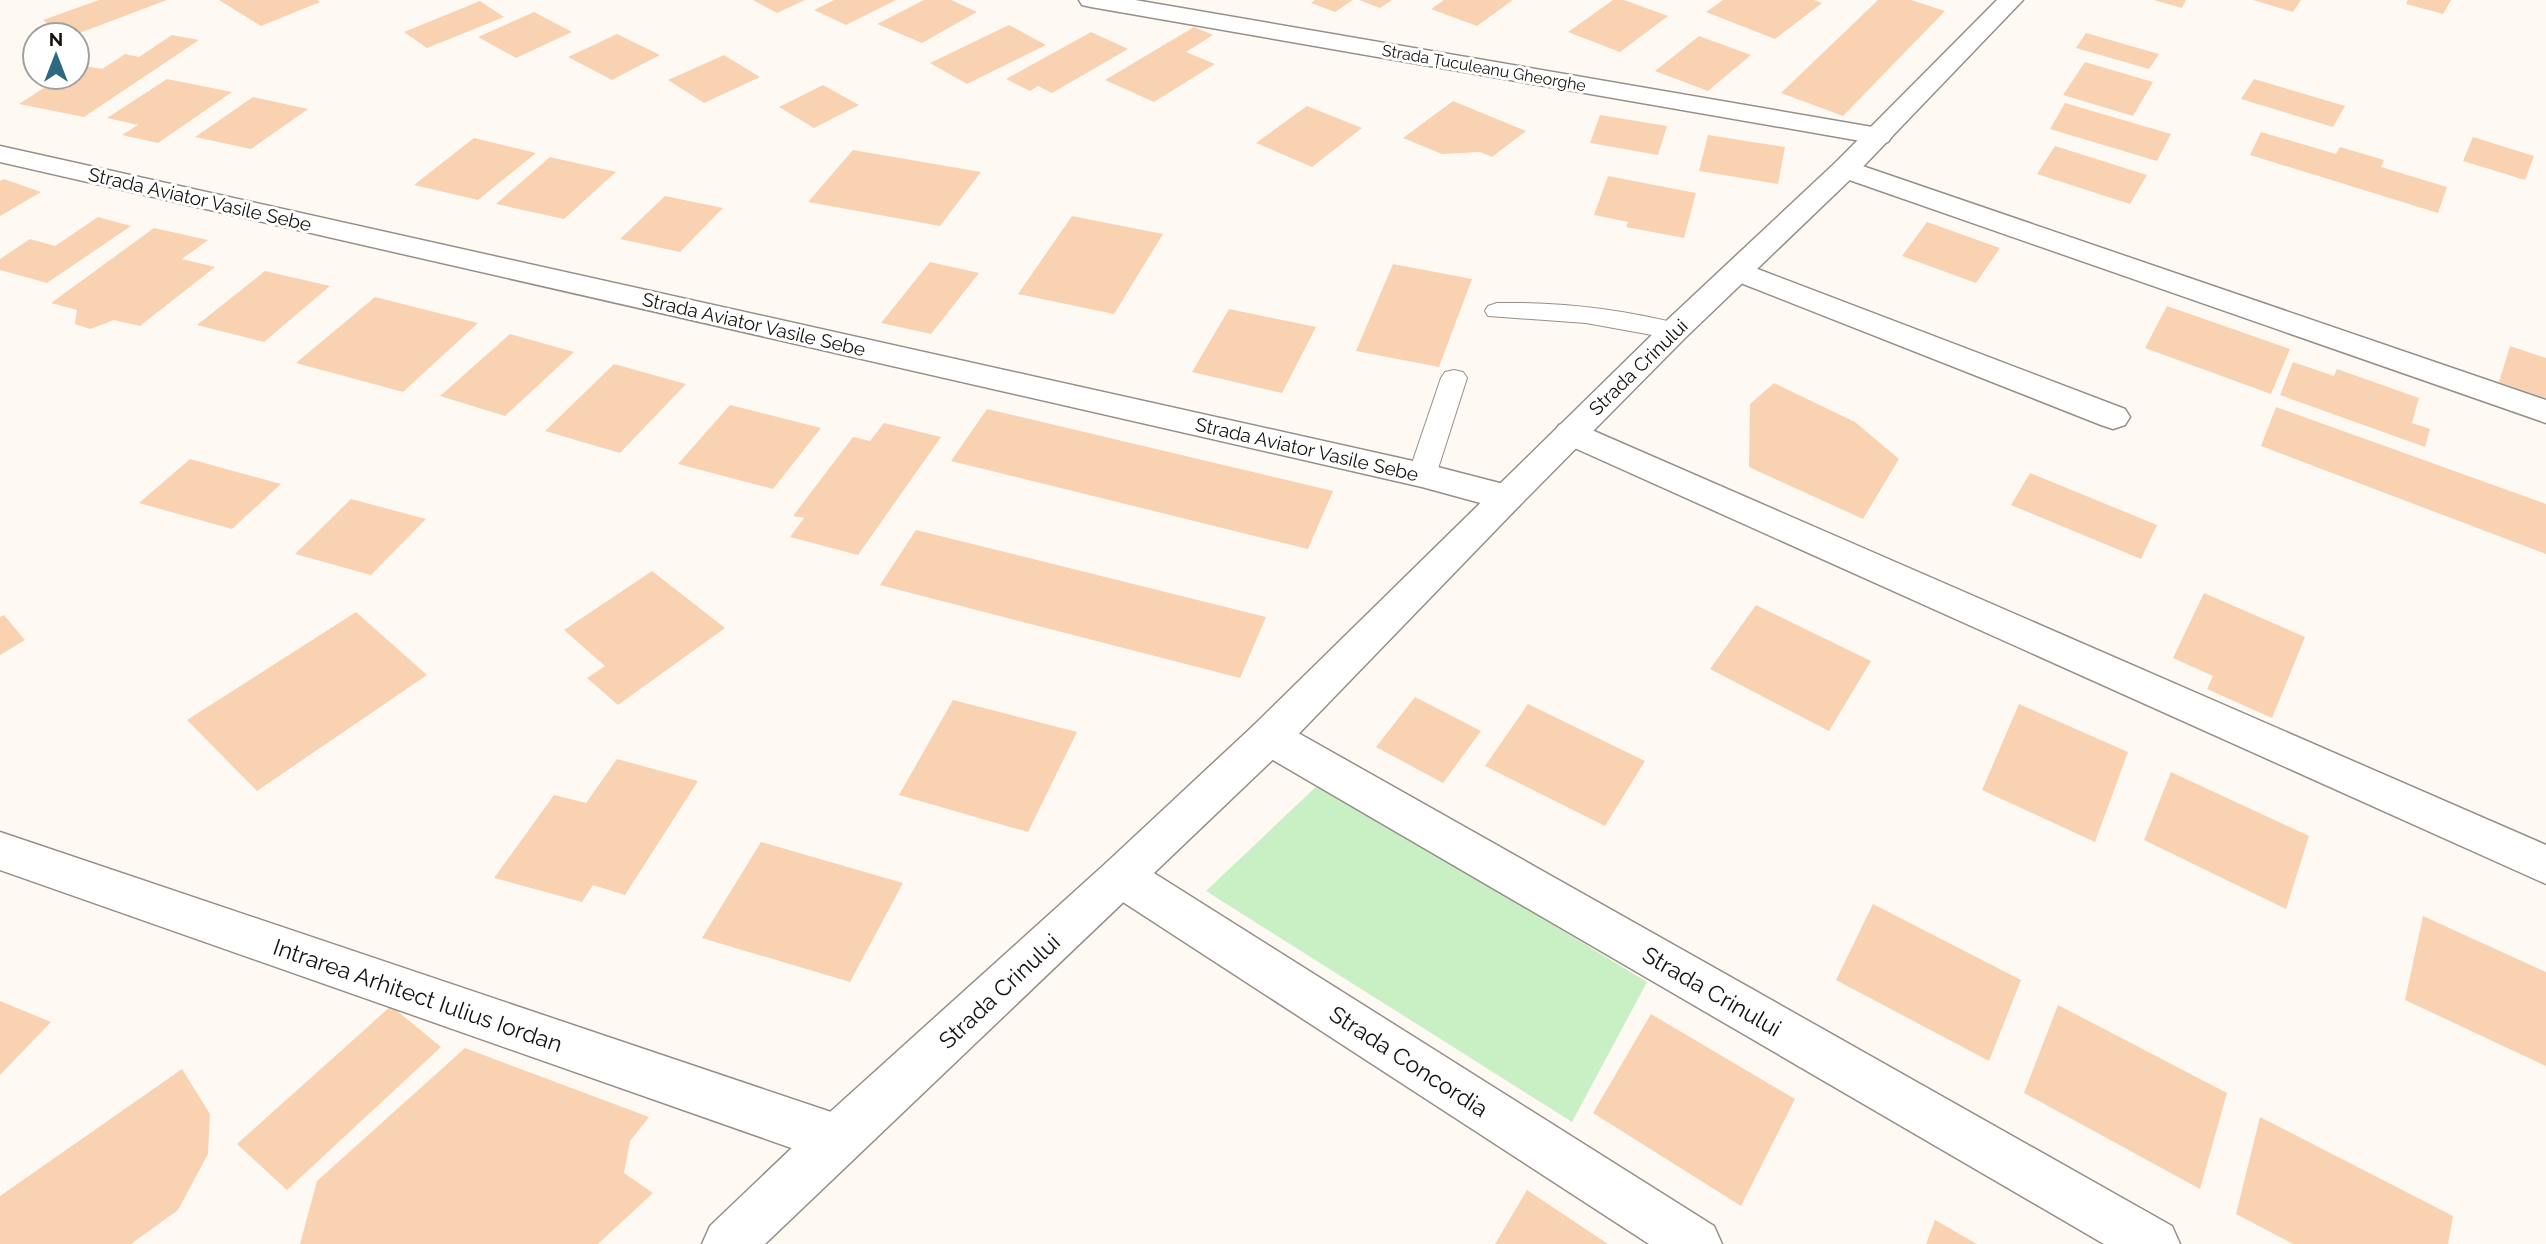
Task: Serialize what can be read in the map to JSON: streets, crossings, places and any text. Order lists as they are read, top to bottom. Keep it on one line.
{"streets":{"street":["Strada Țuculeanu Gheorghe","Strada Aviator Vasile Sebe","Strada Crinului","Intrarea Arhitect Iulius Iordan","Strada Concordia"]},"crossings":[["Strada Țuculeanu Gheorghe","Strada Crinului"],["Strada Aviator Vasile Sebe","Strada Crinului"],["Strada Crinului","Intrarea Arhitect Iulius Iordan"],["Strada Crinului","Strada Concordia"]],"north":"top"}
